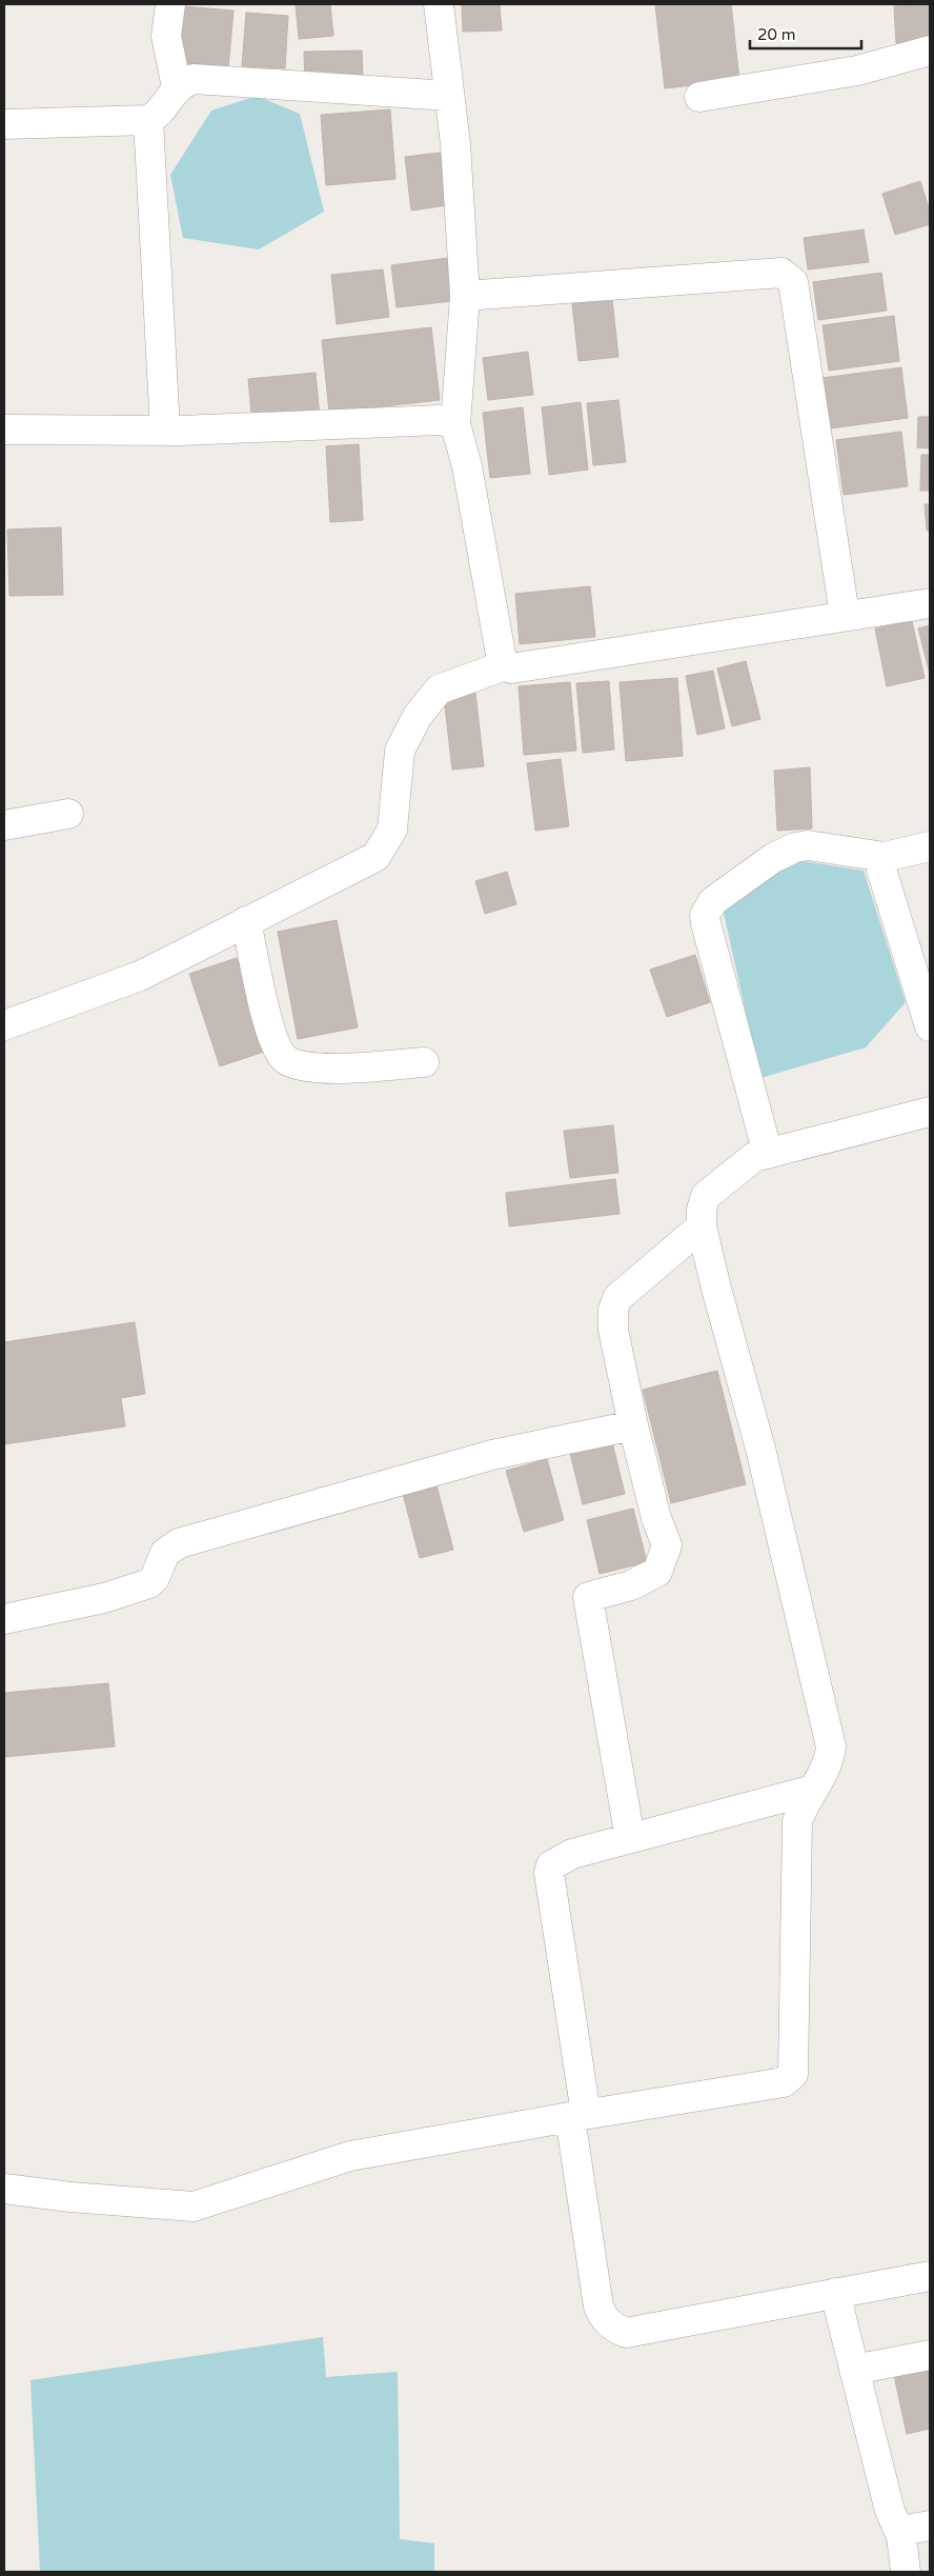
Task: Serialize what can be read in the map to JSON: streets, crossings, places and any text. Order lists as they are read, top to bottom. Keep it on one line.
{"scale_bar":"20 m"}
